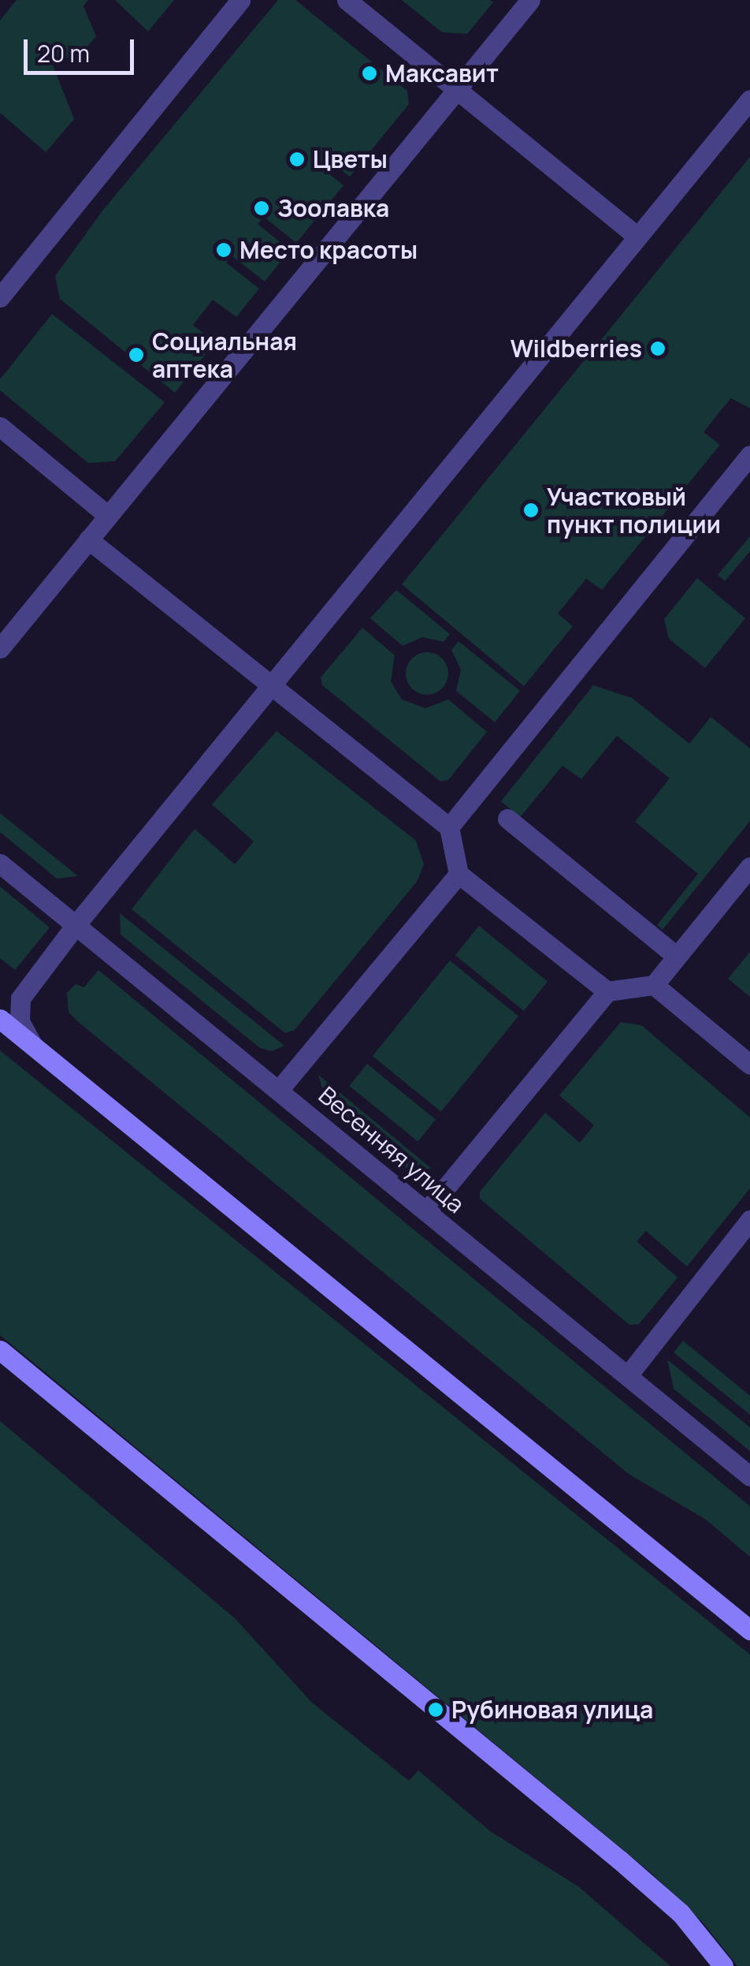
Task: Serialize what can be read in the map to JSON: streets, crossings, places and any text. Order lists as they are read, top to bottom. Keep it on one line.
{"streets":{"street":["Весенняя улица"]},"places":["Максавит","Цветы","Зоолавка","Место красоты","Wildberries","Социальная аптека","Участковый пункт полиции","Рубиновая улица"],"scale_bar":"20 m"}
